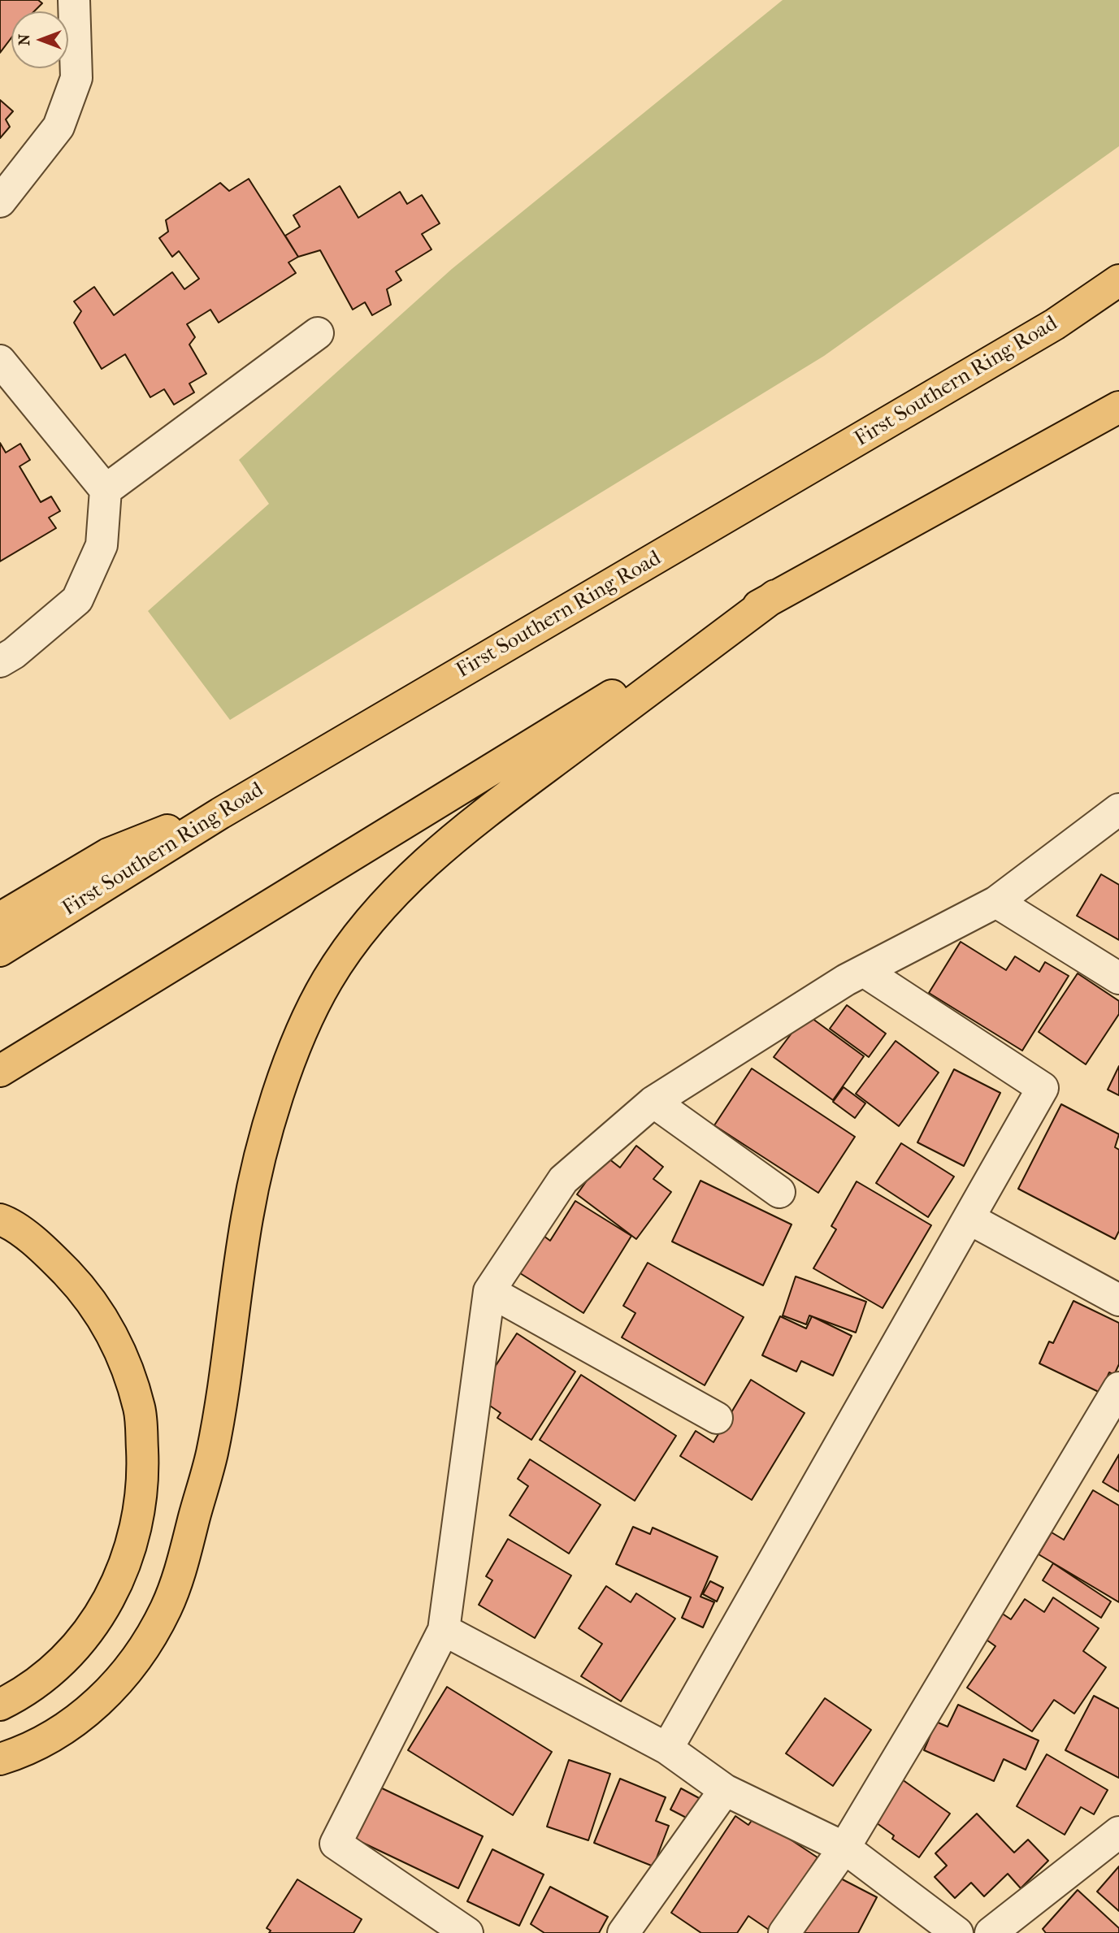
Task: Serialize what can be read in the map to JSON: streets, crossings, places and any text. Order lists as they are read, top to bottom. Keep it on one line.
{"streets":{"highway":["First Southern Ring Road"]},"north":"left"}
